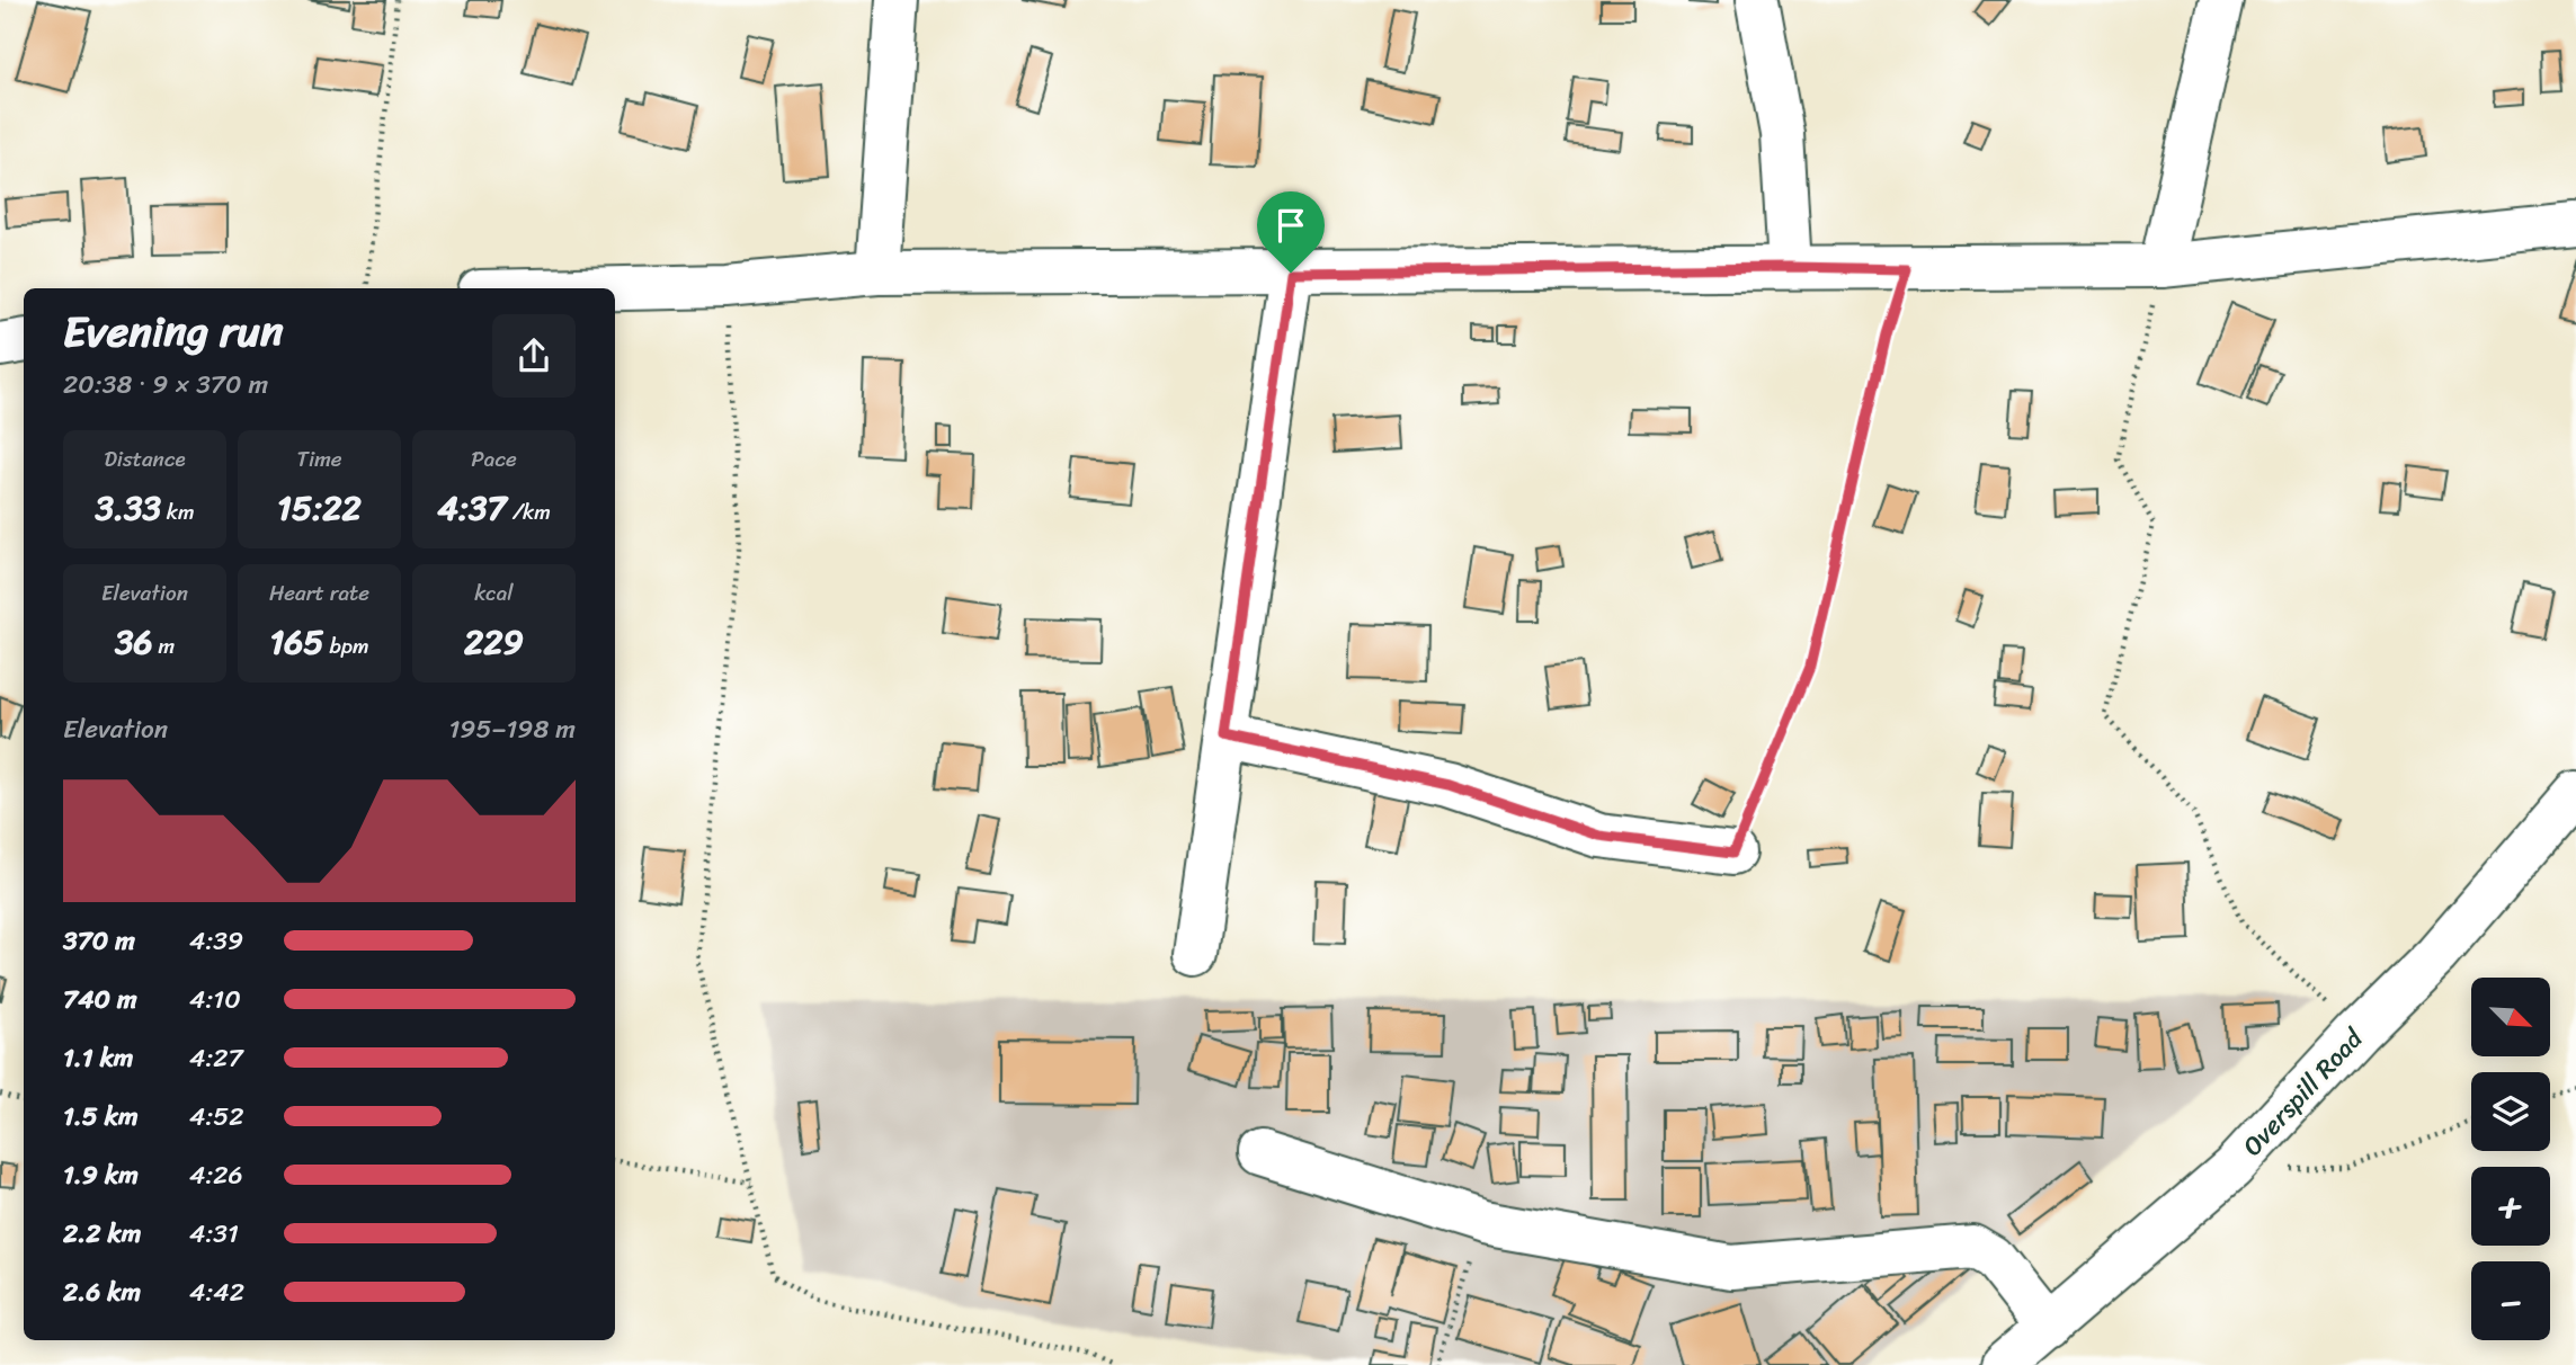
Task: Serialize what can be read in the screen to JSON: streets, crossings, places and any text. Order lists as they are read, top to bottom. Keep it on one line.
{"streets":{"street":["Overspill Road"]},"north":"bottom right","page":{"heading":["Evening run","20:38 · 9 × 370 m"],"stats":[["Distance","3.33 km"],["Time","15:22"],["Pace","4:37 /km"],["Elevation","36 m"],["Heart rate","165 bpm"],["kcal","229"]],"chart":["Elevation","195–198 m"],"list":[{"name":"370 m","note":"4:39"},{"name":"740 m","note":"4:10"},{"name":"1.1 km","note":"4:27"},{"name":"1.5 km","note":"4:52"},{"name":"1.9 km","note":"4:26"},{"name":"2.2 km","note":"4:31"},{"name":"2.6 km","note":"4:42"}],"map_buttons":["+","−"]}}
